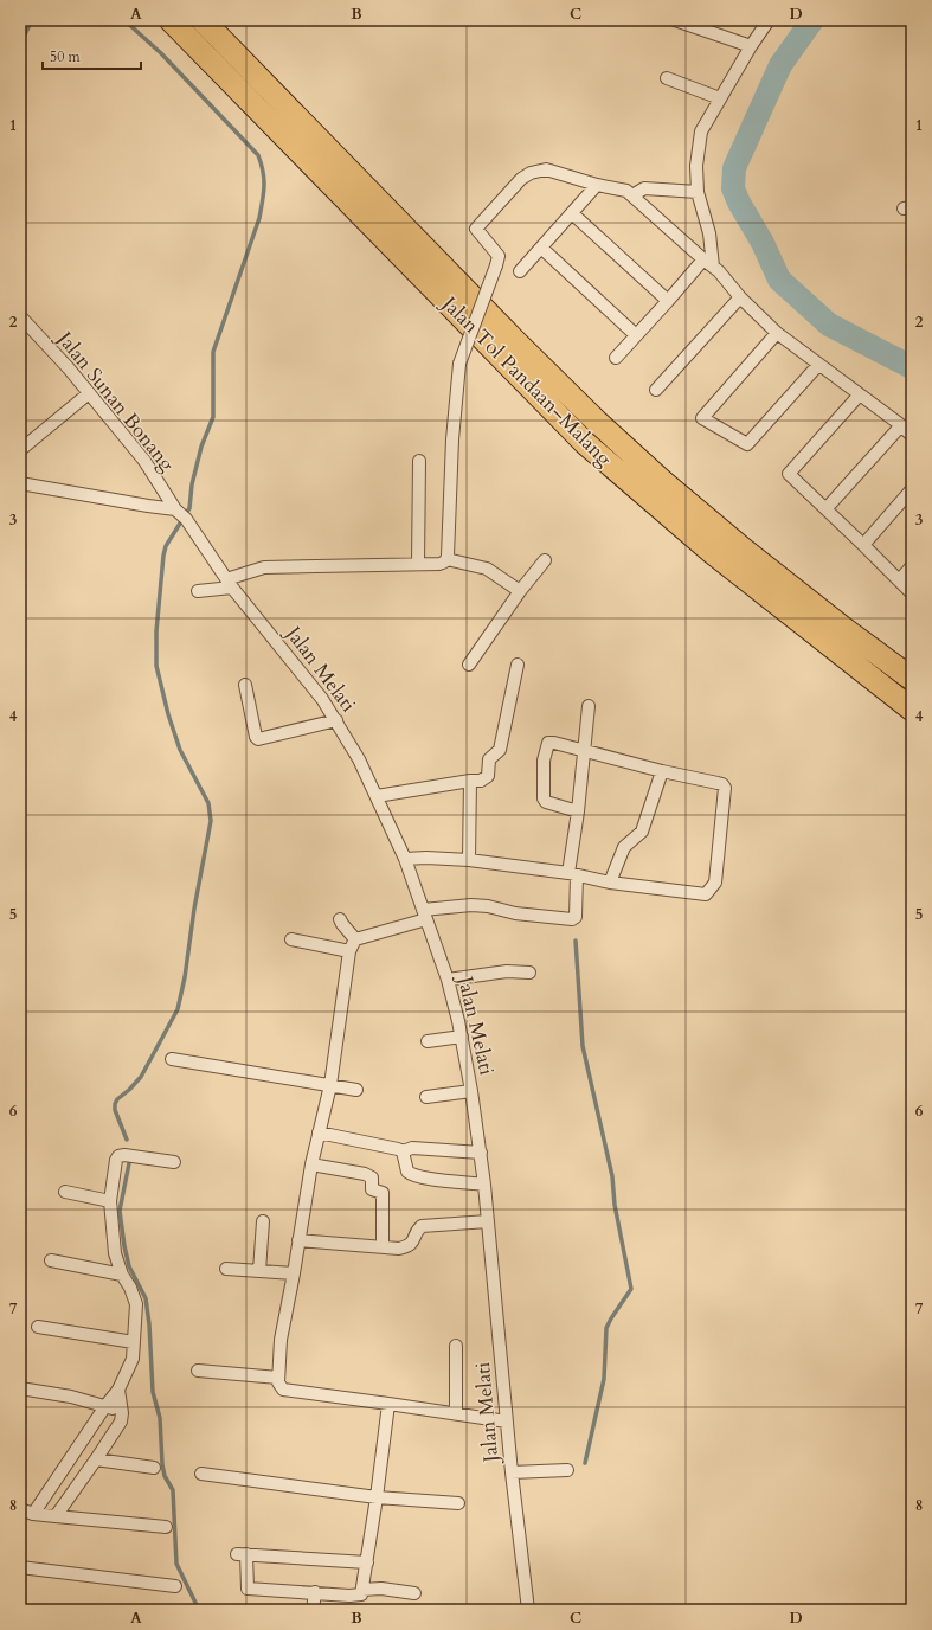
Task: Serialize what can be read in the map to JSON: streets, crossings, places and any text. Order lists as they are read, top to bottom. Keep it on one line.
{"streets":{"highway":["Jalan Tol Pandaan–Malang"],"street":["Jalan Sunan Bonang","Jalan Melati"]},"crossings":[["Jalan Sunan Bonang","Jalan Melati"]],"scale_bar":"50 m","grid":{"columns":["A","B","C","D"],"rows":["1","2","3","4","5","6","7","8"]}}
